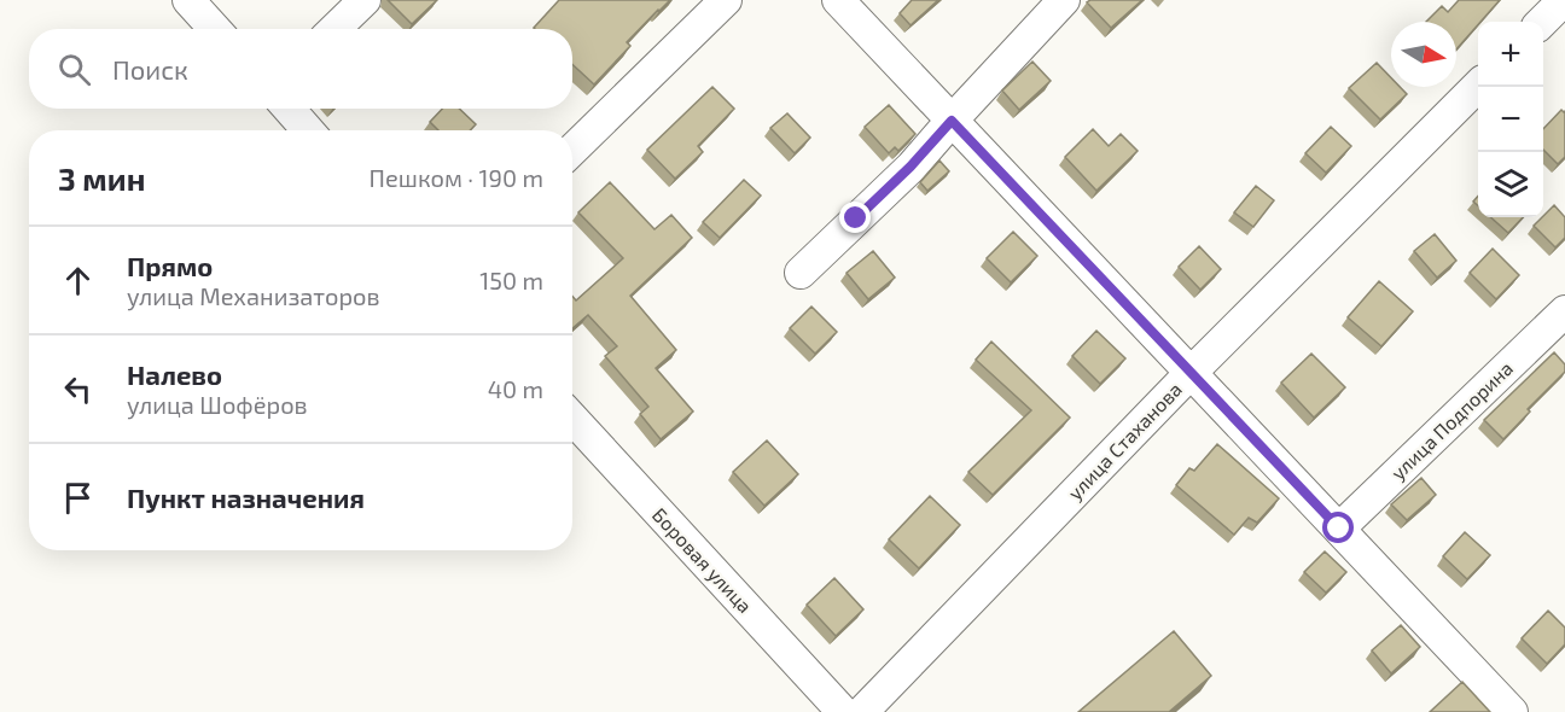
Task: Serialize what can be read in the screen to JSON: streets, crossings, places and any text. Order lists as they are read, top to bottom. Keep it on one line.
{"streets":{"street":["улица Подпорина","улица Стаханова","Боровая улица"]},"north":"right","page":{"map_buttons":["+","−"],"search":"Поиск","heading":["3 мин","Пешком · 190 m"],"list":[["Прямо","улица Механизаторов","150 m"],["Налево","улица Шофёров","40 m"],"Пункт назначения"]}}
